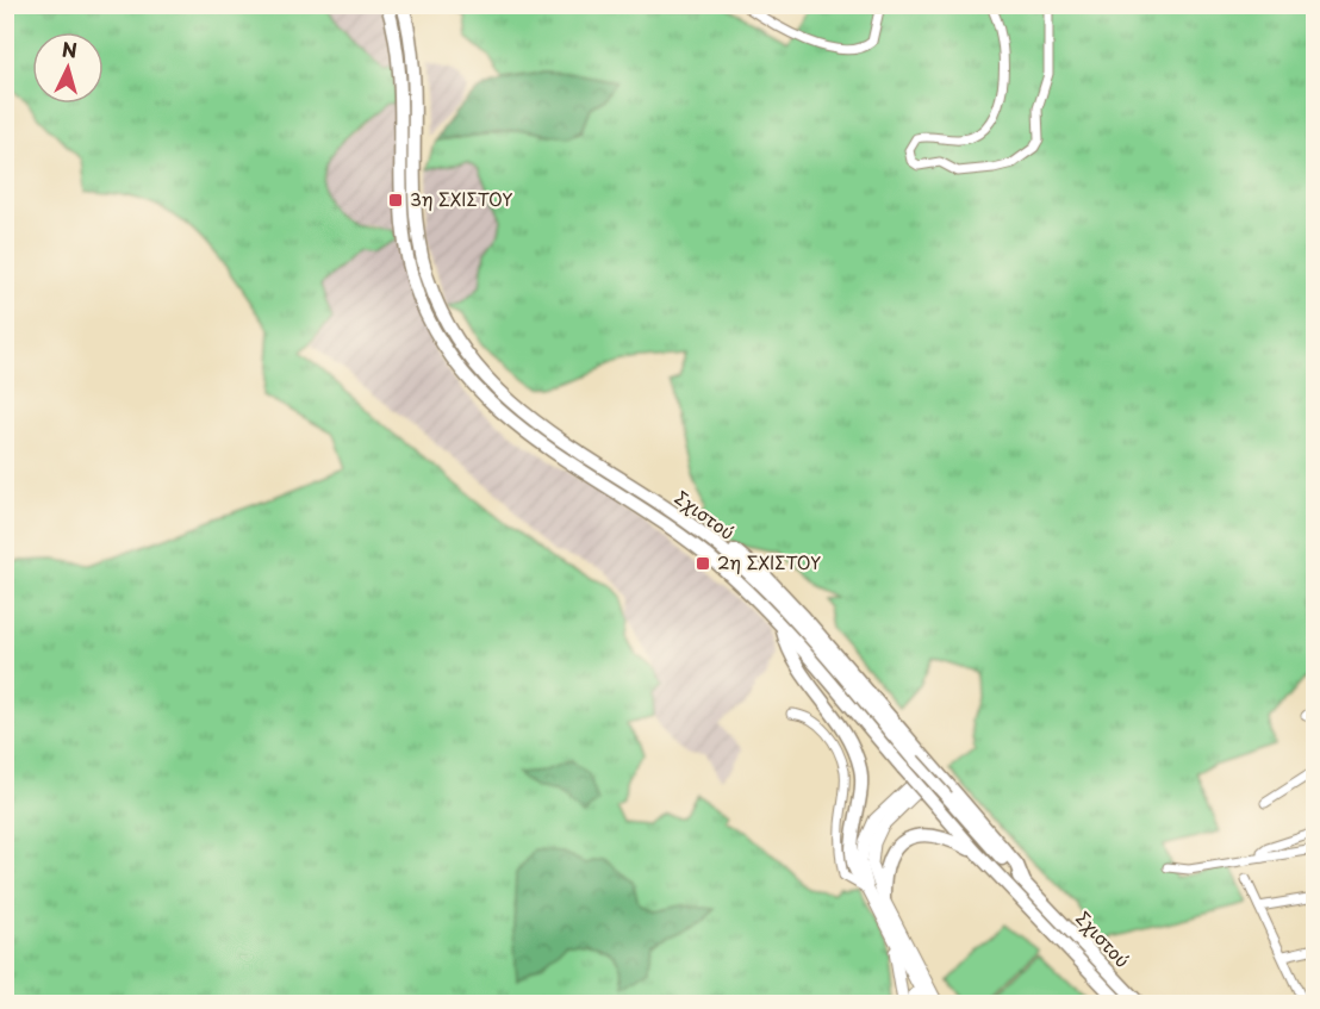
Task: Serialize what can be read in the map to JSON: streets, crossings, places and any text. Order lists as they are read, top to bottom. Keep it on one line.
{"streets":{"main road":["Σχιστού"]},"places":{"transit":["3η ΣΧΙΣΤΟΥ","2η ΣΧΙΣΤΟΥ"]},"north":"top"}
